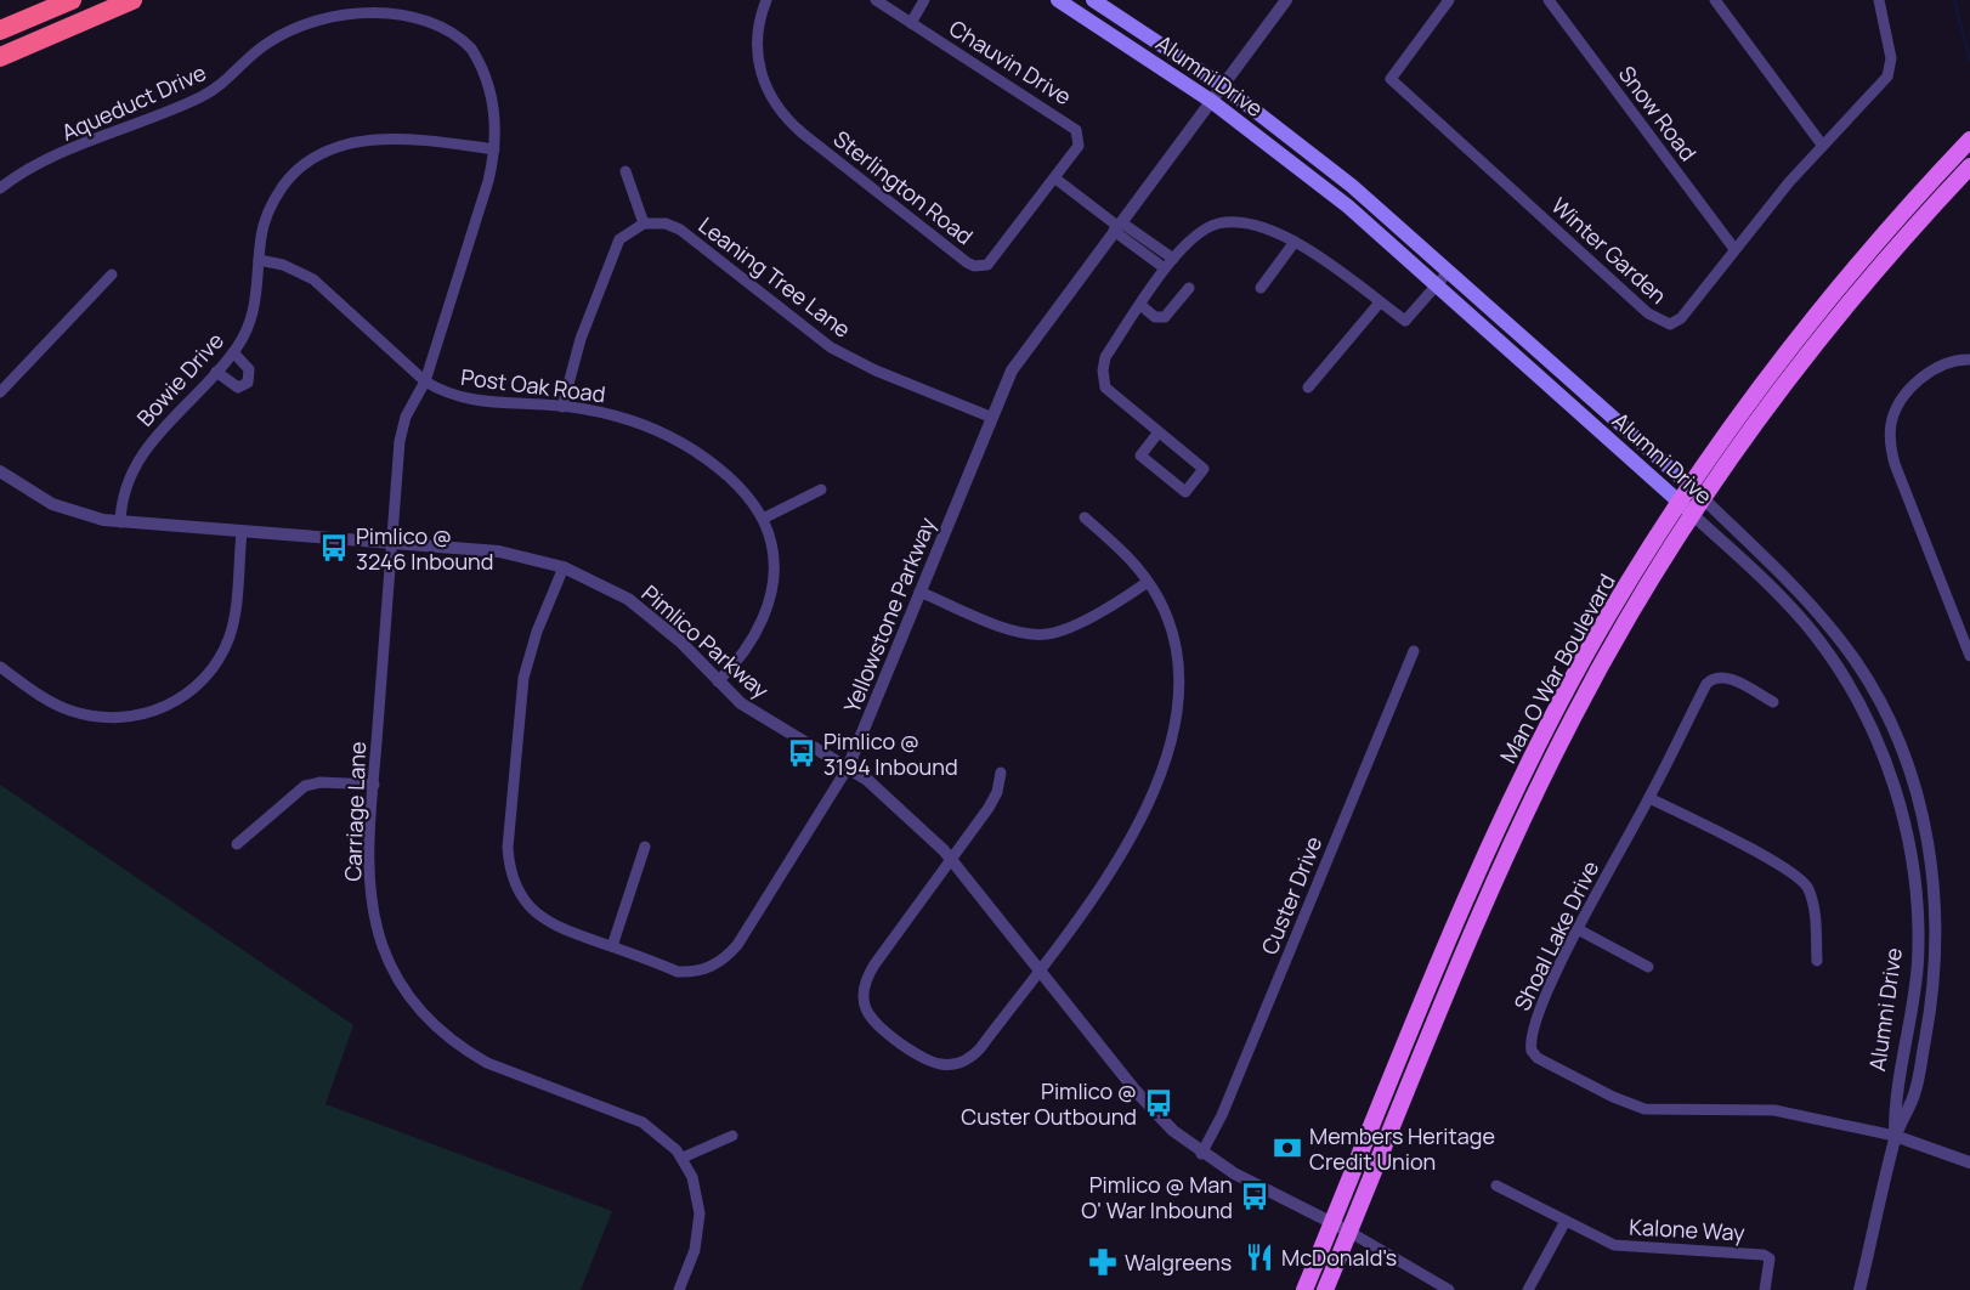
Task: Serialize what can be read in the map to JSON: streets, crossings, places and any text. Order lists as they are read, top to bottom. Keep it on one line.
{"streets":{"main road":["Alumni Drive","Man O War Boulevard"],"street":["Chauvin Drive","Aqueduct Drive","Snow Road","Sterlington Road","Winter Garden","Leaning Tree Lane","Bowie Drive","Post Oak Road","Yellowstone Parkway","Pimlico Parkway","Carriage Lane","Custer Drive","Shoal Lake Drive","Kalone Way"]},"crossings":[["Chauvin Drive","Sterlington Road"],["Alumni Drive","Yellowstone Parkway"],["Alumni Drive","Man O War Boulevard"],["Alumni Drive","Shoal Lake Drive"],["Aqueduct Drive","Bowie Drive"],["Aqueduct Drive","Post Oak Road"],["Aqueduct Drive","Carriage Lane"],["Snow Road","Winter Garden"],["Leaning Tree Lane","Yellowstone Parkway"],["Bowie Drive","Post Oak Road"],["Bowie Drive","Pimlico Parkway"],["Post Oak Road","Pimlico Parkway"],["Post Oak Road","Carriage Lane"],["Yellowstone Parkway","Pimlico Parkway"],["Pimlico Parkway","Man O War Boulevard"],["Pimlico Parkway","Carriage Lane"],["Pimlico Parkway","Custer Drive"]],"places":{"bus stop":["Pimlico @ 3246 Inbound","Pimlico @ 3194 Inbound","Pimlico @ Custer Outbound","Pimlico @ Man O' War Inbound"],"bank":["Members Heritage Credit Union"],"restaurant":["McDonald's"],"pharmacy":["Walgreens"]}}
